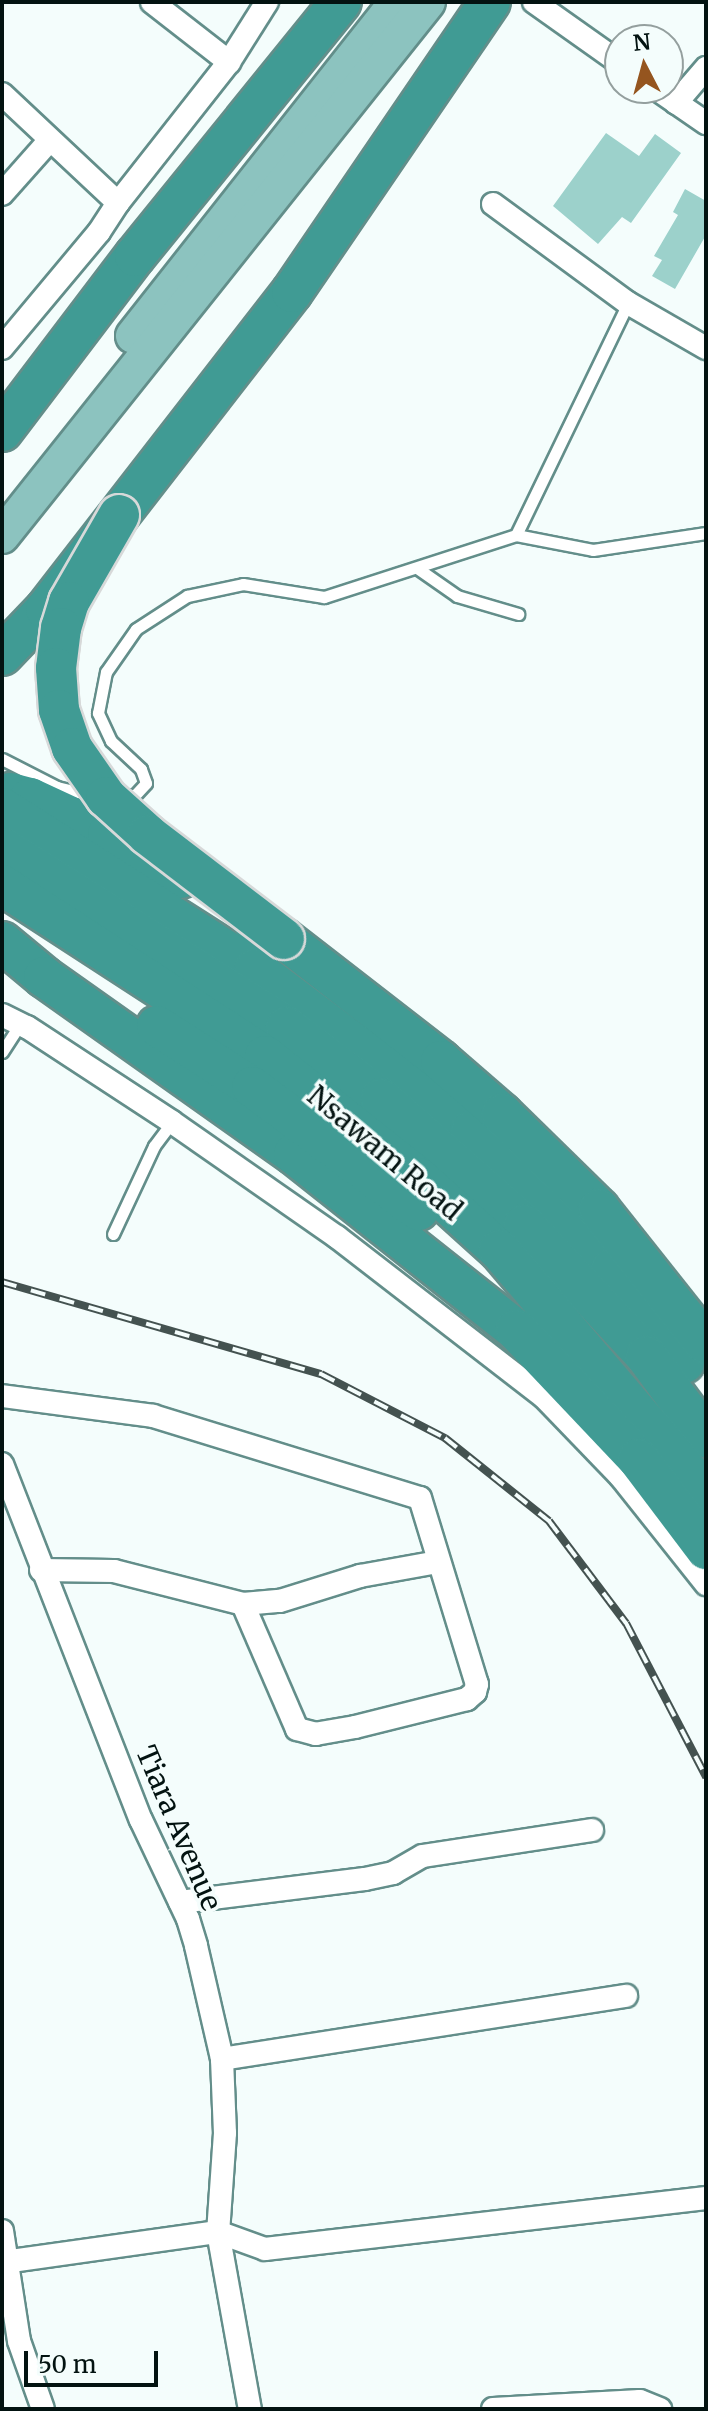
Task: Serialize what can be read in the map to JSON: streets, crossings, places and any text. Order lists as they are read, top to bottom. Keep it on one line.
{"streets":{"highway":["Nsawam Road"],"street":["Tiara Avenue"]},"scale_bar":"50 m","north":"top"}
